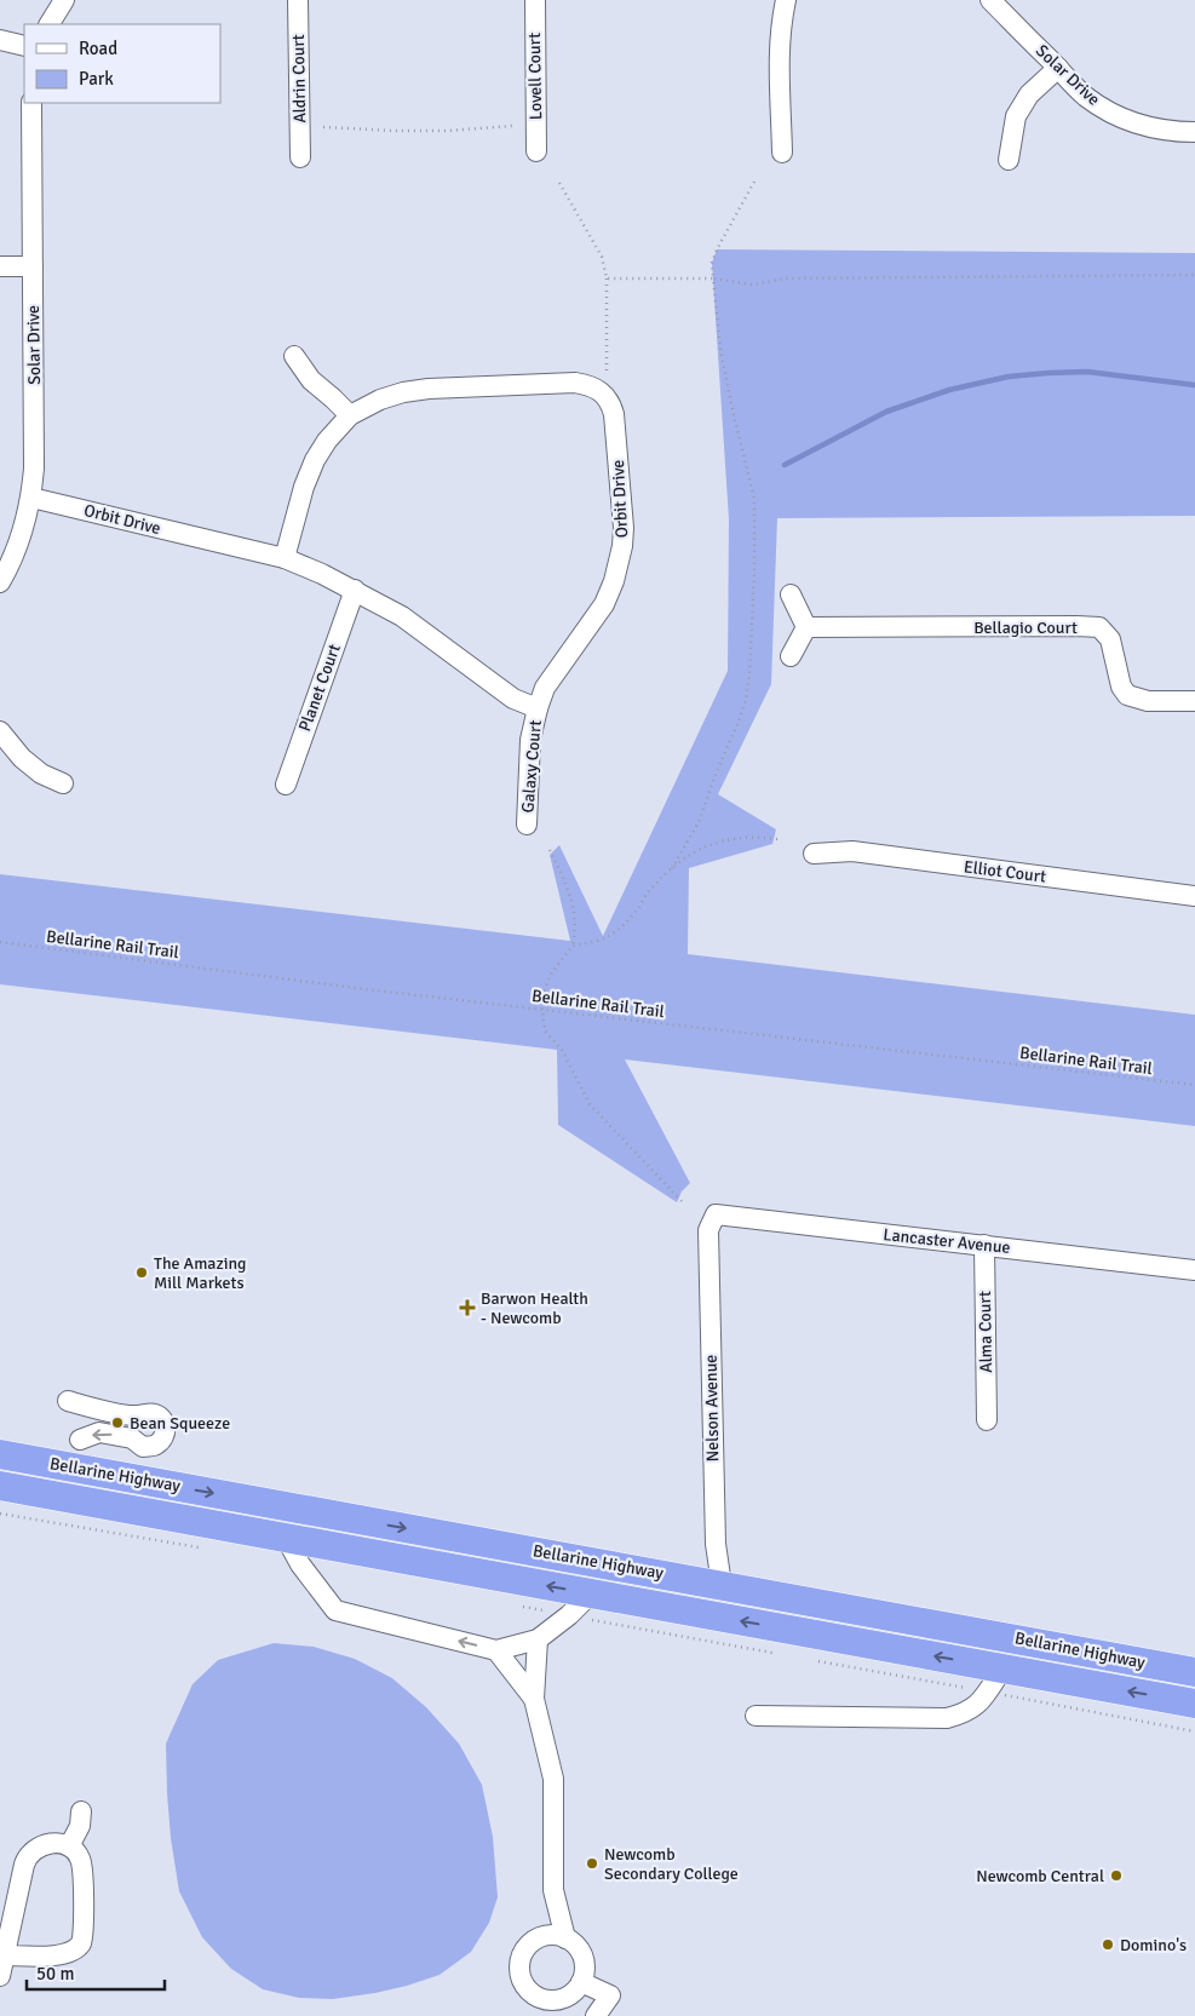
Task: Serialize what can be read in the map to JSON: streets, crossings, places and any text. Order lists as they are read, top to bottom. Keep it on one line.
{"streets":{"highway":["Bellarine Highway"],"street":["Solar Drive","Lovell Court","Aldrin Court","Orbit Drive","Bellagio Court","Planet Court","Galaxy Court","Elliot Court","Lancaster Avenue","Alma Court","Nelson Avenue"],"path":["Bellarine Rail Trail"]},"crossings":[["Solar Drive","Orbit Drive"],["Orbit Drive","Planet Court"],["Orbit Drive","Galaxy Court"],["Lancaster Avenue","Alma Court"],["Lancaster Avenue","Nelson Avenue"],["Nelson Avenue","Bellarine Highway"]],"places":{"other":["The Amazing Mill Markets","Bean Squeeze","Newcomb Secondary College","Newcomb Central","Domino's"],"health":["Barwon Health - Newcomb"]},"legend":["Road","Park"],"scale_bar":"50 m"}
